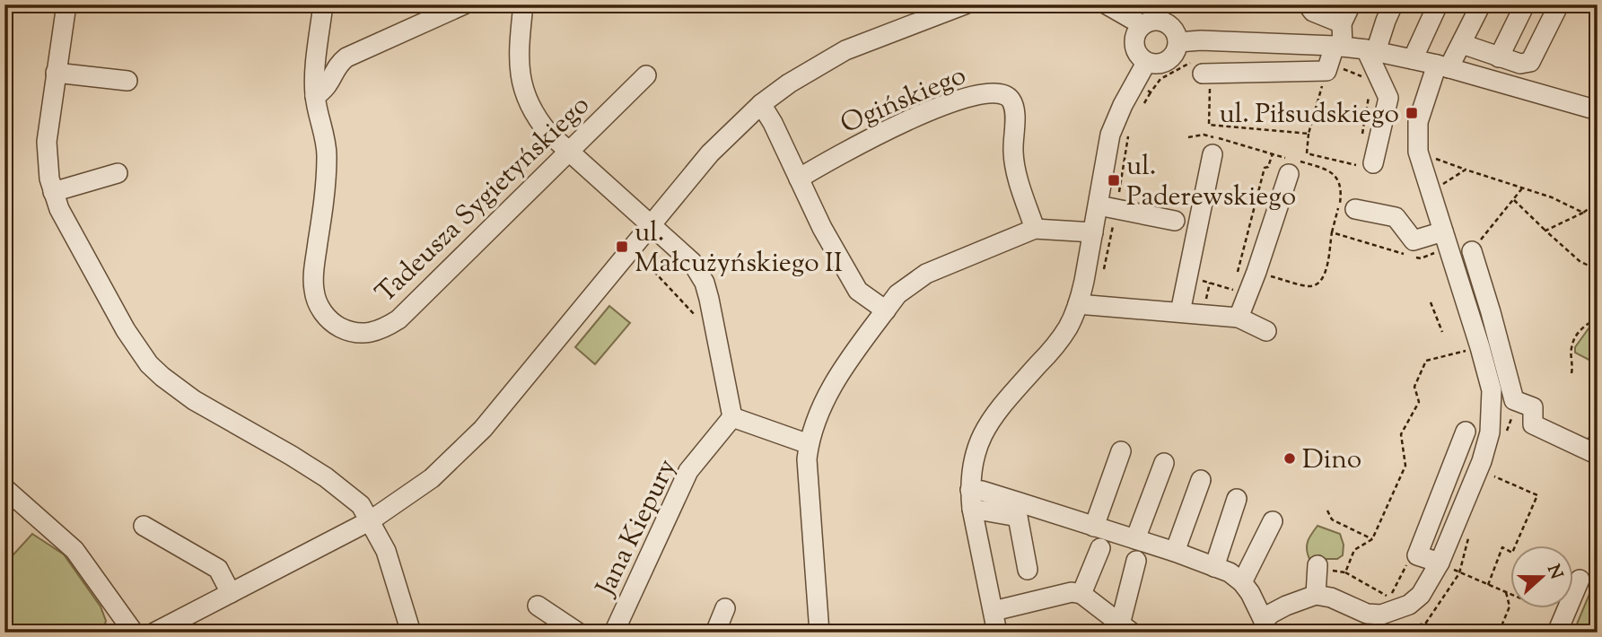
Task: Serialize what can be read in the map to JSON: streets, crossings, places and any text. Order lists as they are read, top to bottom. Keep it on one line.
{"streets":{"street":["Ogińskiego","Tadeusza Sygietyńskiego","Jana Kiepury"]},"places":{"transit":["ul. Piłsudskiego","ul. Paderewskiego","ul. Małcużyńskiego II"],"other":["Dino"]},"north":"right"}
